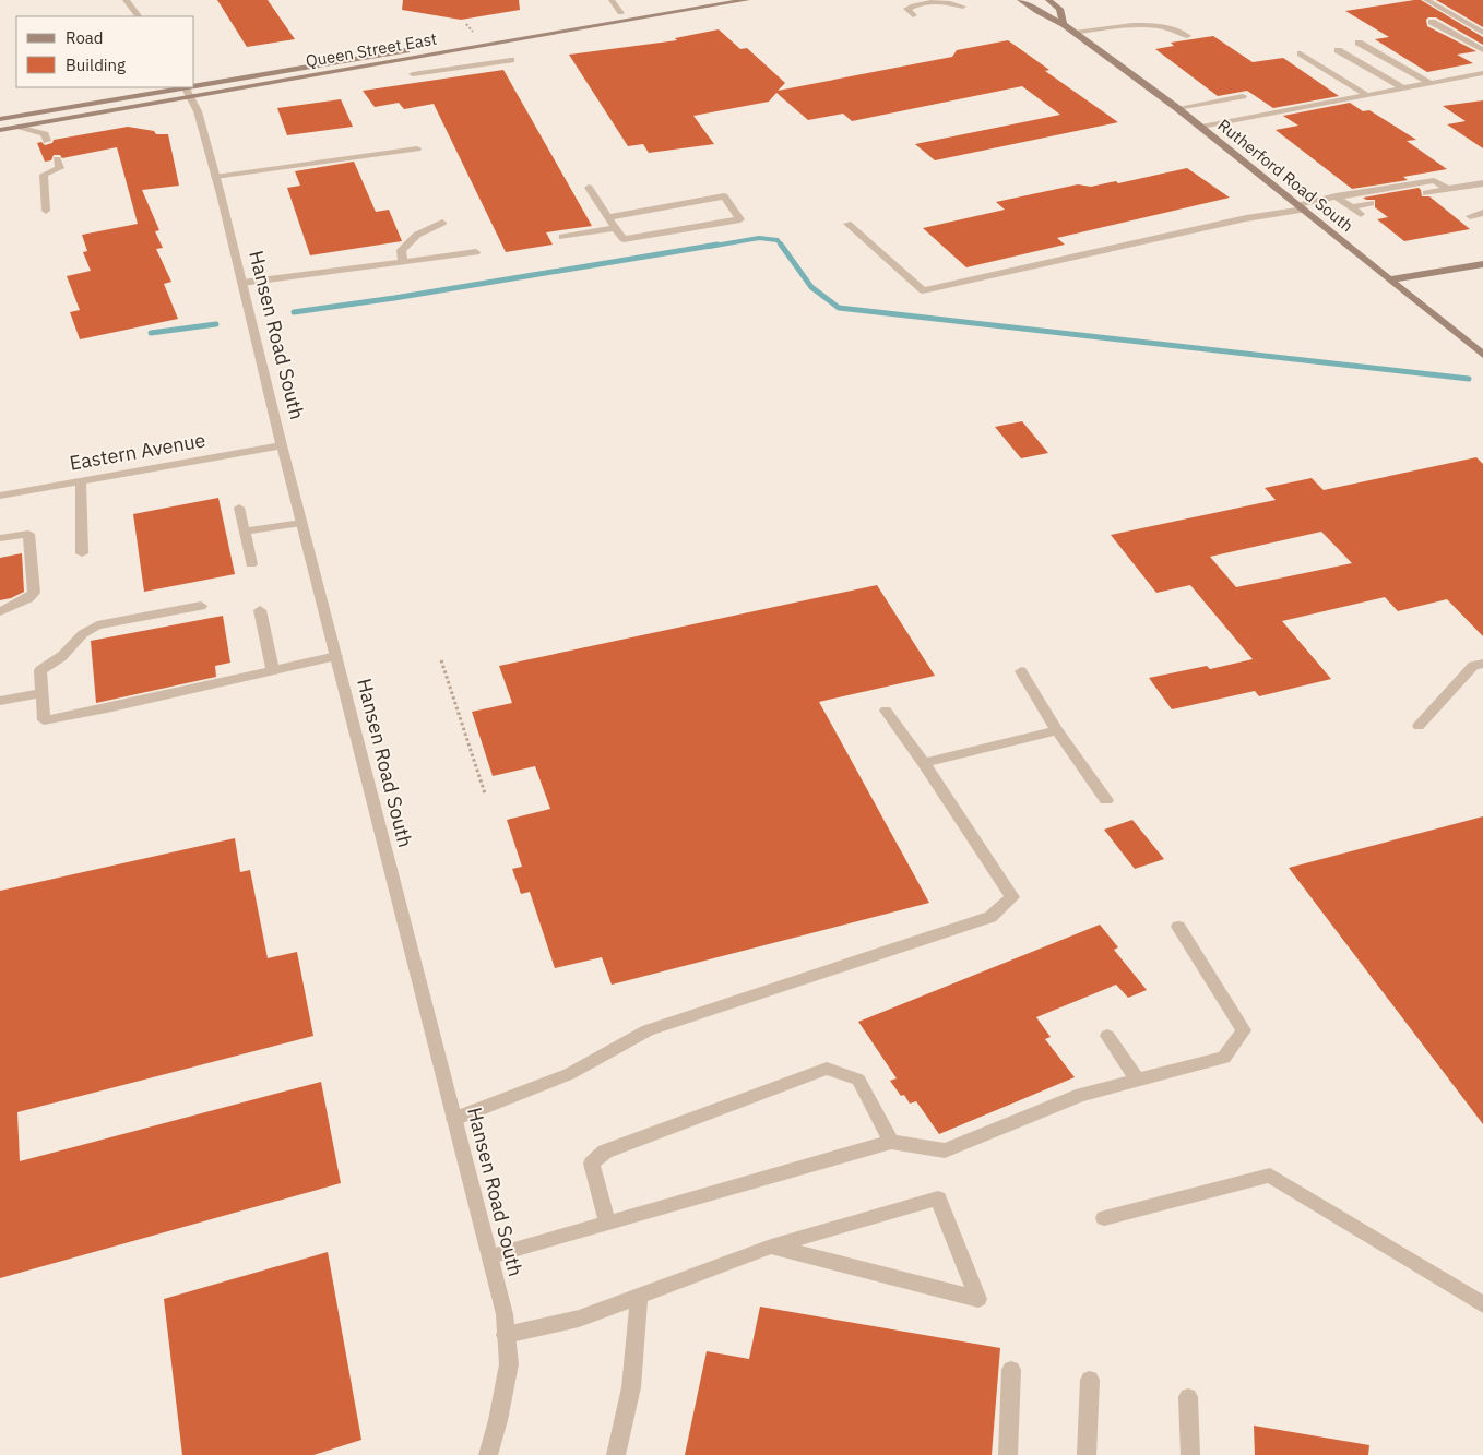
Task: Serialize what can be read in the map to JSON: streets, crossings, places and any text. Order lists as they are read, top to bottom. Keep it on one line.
{"streets":{"main road":["Queen Street East","Rutherford Road South"],"street":["Hansen Road South","Eastern Avenue"]},"crossings":[["Queen Street East","Hansen Road South"],["Hansen Road South","Eastern Avenue"]],"legend":["Road","Building"]}
